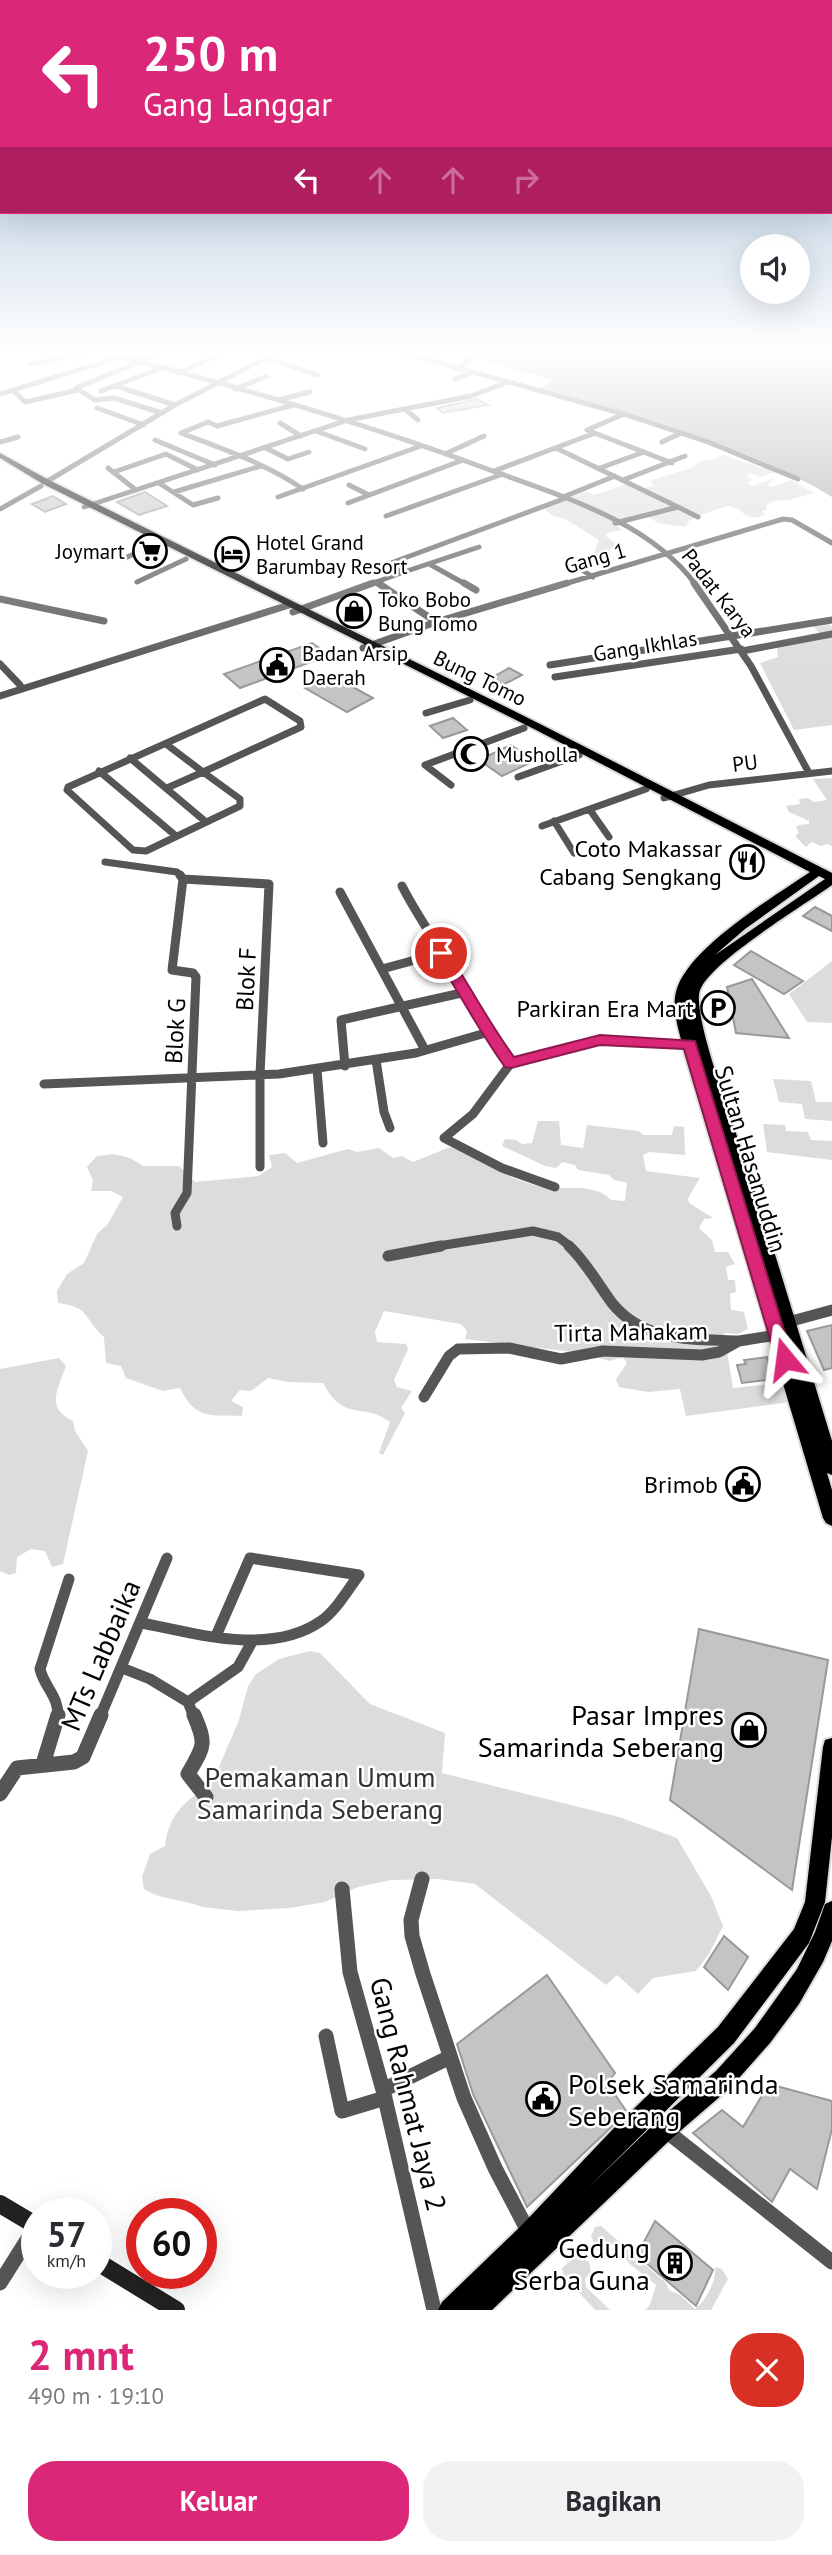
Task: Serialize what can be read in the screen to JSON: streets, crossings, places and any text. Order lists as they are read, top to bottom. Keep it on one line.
{"streets":{"main road":["Bung Tomo","Sultan Hasanuddin"],"street":["Gang 1","Padat Karya","Gang Ikhlas","PU","Blok F","Blok G","Tirta Mahakam","MTs Labbaika","Gang Rahmat Jaya 2"]},"crossings":[["Gang 1","Padat Karya"],["Gang 1","Bung Tomo"],["Padat Karya","Gang Ikhlas"],["Padat Karya","PU"],["Bung Tomo","PU"],["Bung Tomo","Sultan Hasanuddin"],["Blok F","Blok G"],["Sultan Hasanuddin","Tirta Mahakam"]],"parks":["Pemakaman Umum Samarinda Seberang"],"places":{"supermarket":["Joymart"],"hotel":["Hotel Grand Barumbay Resort"],"shop":["Toko Bobo Bung Tomo","Pasar Impres Samarinda Seberang"],"public building":["Badan Arsip Daerah","Brimob","Polsek Samarinda Seberang"],"mosque":["Musholla"],"restaurant":["Coto Makassar Cabang Sengkang"],"parking":["Parkiran Era Mart"],"building":["Gedung Serba Guna"]},"page":{"turn":["250 m","Gang Langgar"],"speed":"57 km/h","limit":"60","heading":["2 mnt","490 m · 19:10"],"buttons":["Keluar","Bagikan"]}}
